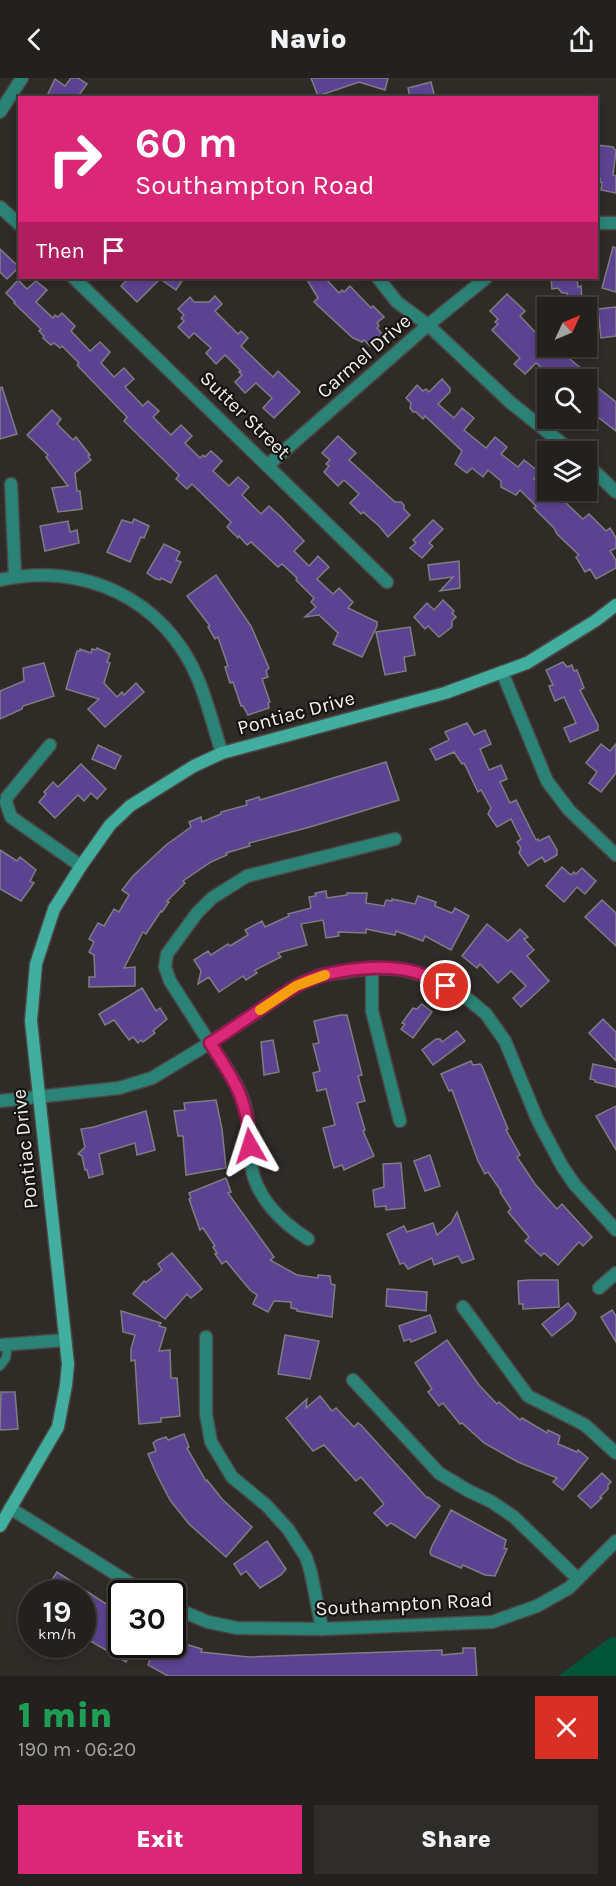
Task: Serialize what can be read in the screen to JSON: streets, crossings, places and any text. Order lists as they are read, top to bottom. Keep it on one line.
{"streets":{"main road":["Pontiac Drive"],"street":["Carmel Drive","Sutter Street","Southampton Road"]},"crossings":[["Carmel Drive","Sutter Street"]],"north":"top right","page":{"header":"Navio","turn":["60 m","Southampton Road"],"then":"Then","speed":"19 km/h","limit":"30","heading":["1 min","190 m · 06:20"],"buttons":["Exit","Share"]}}
